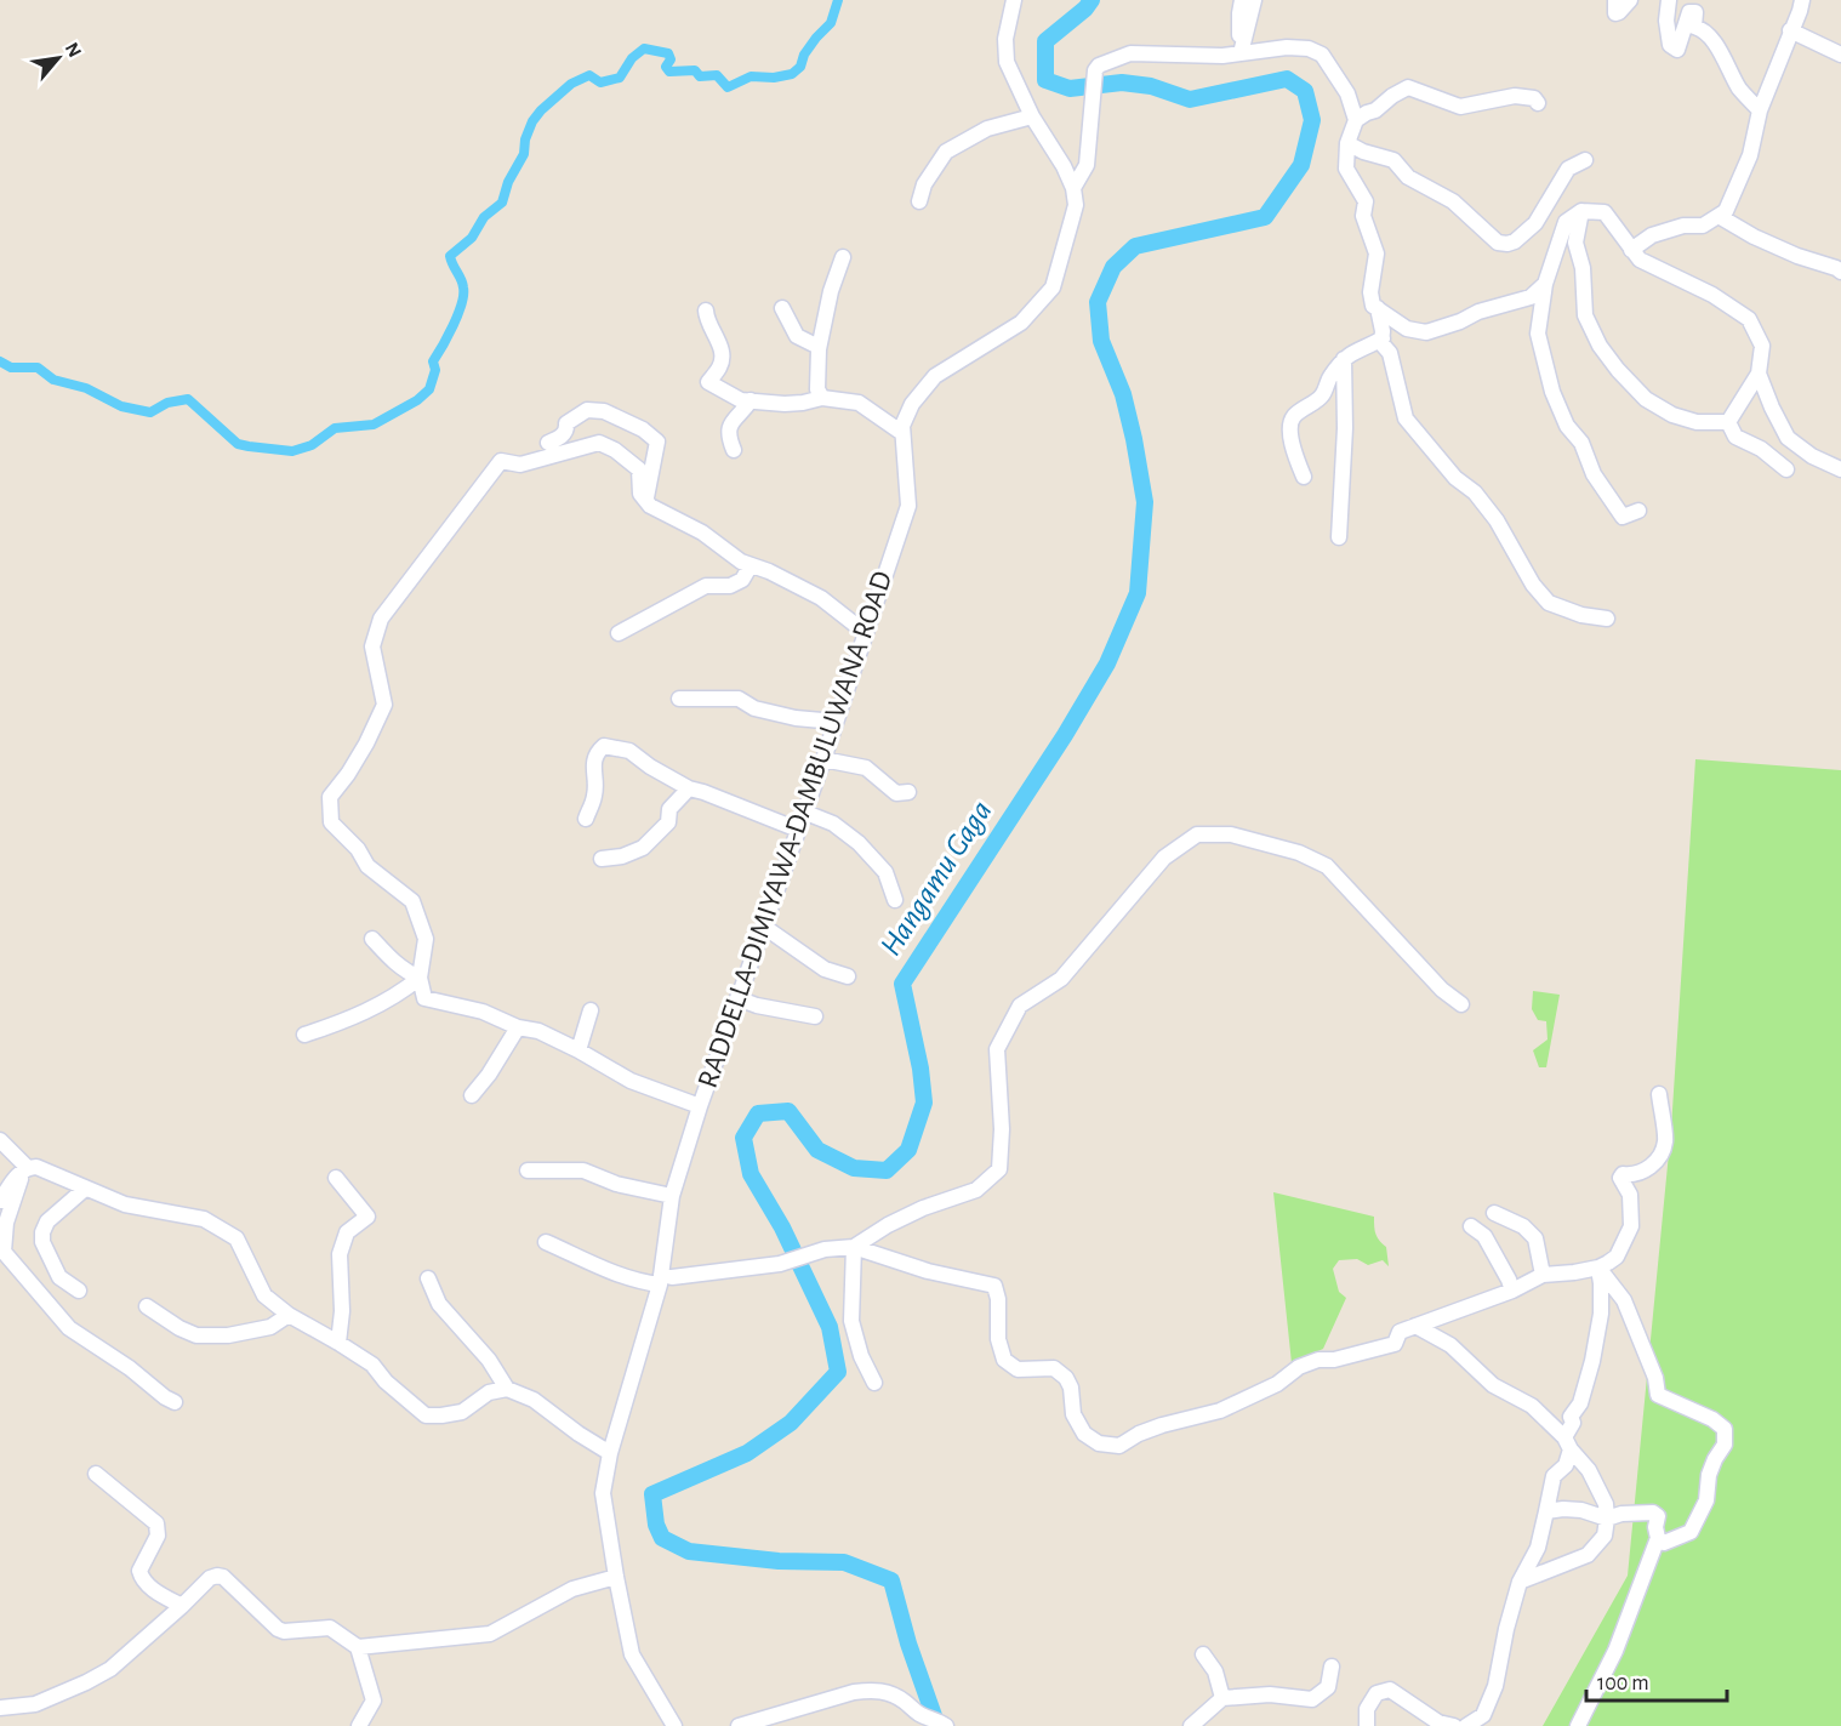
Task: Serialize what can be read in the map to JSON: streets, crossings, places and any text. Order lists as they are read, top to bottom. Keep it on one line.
{"streets":{"street":["RADDELLA-DIMIYAWA-DAMBULUWANA ROAD"]},"water":["Hangamu Gaga"],"scale_bar":"100 m","north":"top right"}
